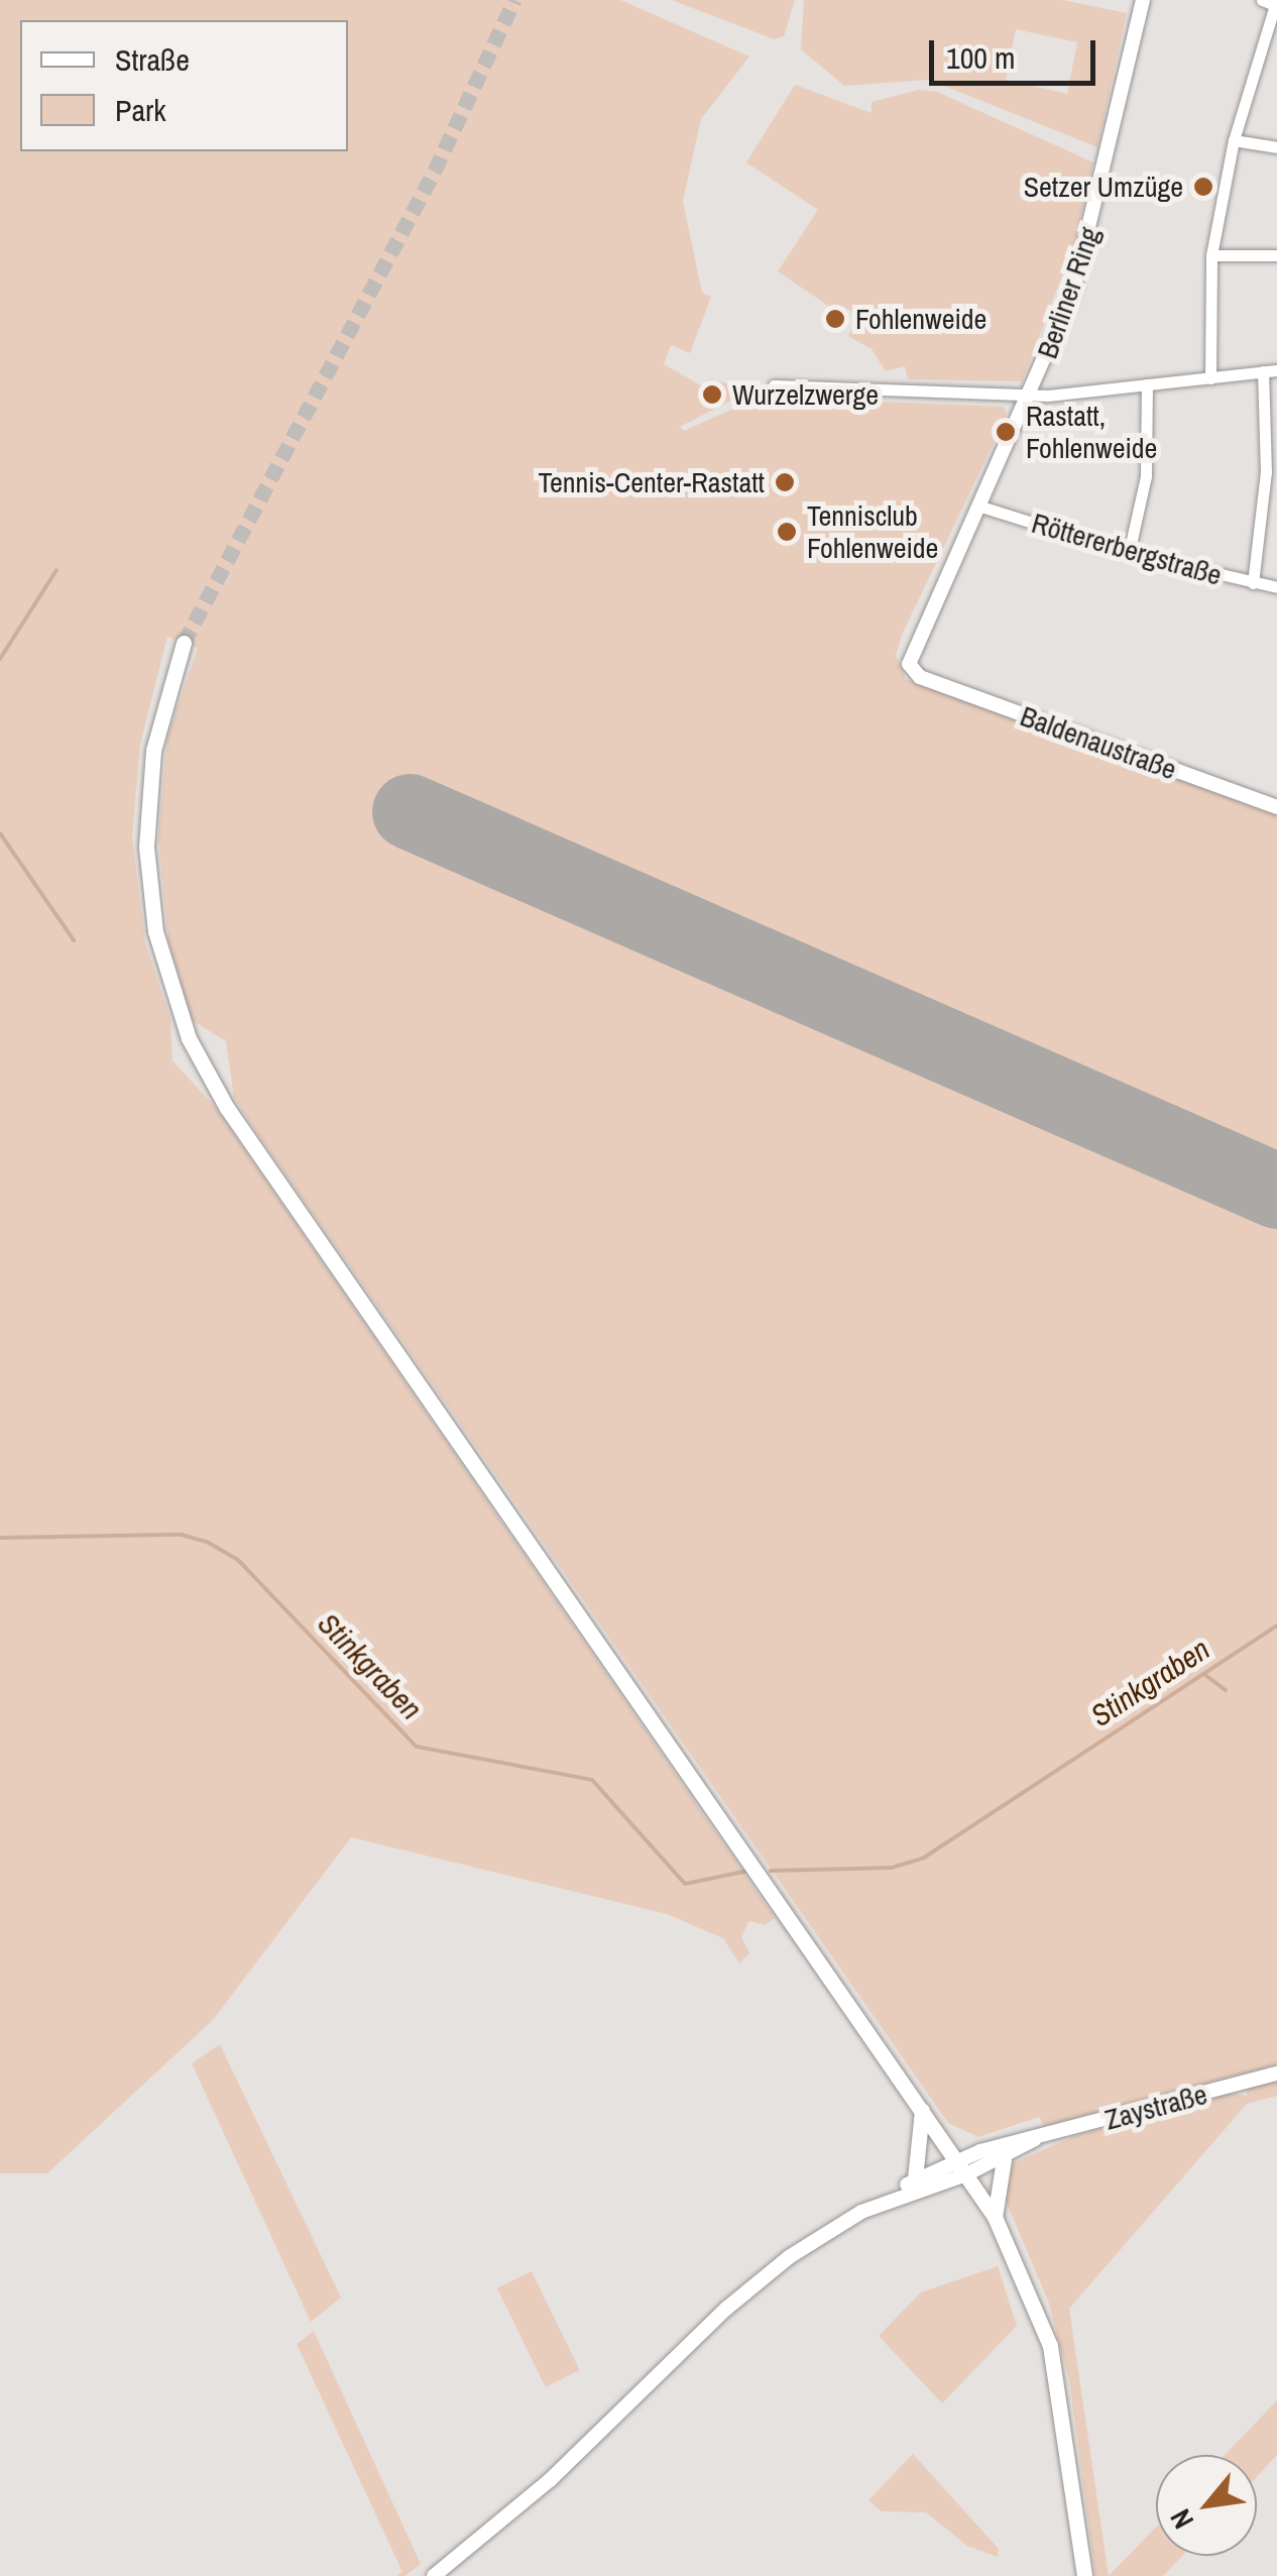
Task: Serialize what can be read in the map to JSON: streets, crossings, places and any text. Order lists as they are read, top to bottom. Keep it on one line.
{"streets":{"street":["Berliner Ring","Röttererbergstraße","Baldenaustraße","Zaystraße"]},"crossings":[["Berliner Ring","Röttererbergstraße"],["Berliner Ring","Baldenaustraße"]],"water":["Stinkgraben"],"places":["Setzer Umzüge","Fohlenweide","Wurzelzwerge","Rastatt, Fohlenweide","Tennis-Center-Rastatt","Tennisclub Fohlenweide"],"legend":["Straße","Park"],"scale_bar":"100 m","north":"bottom left"}
